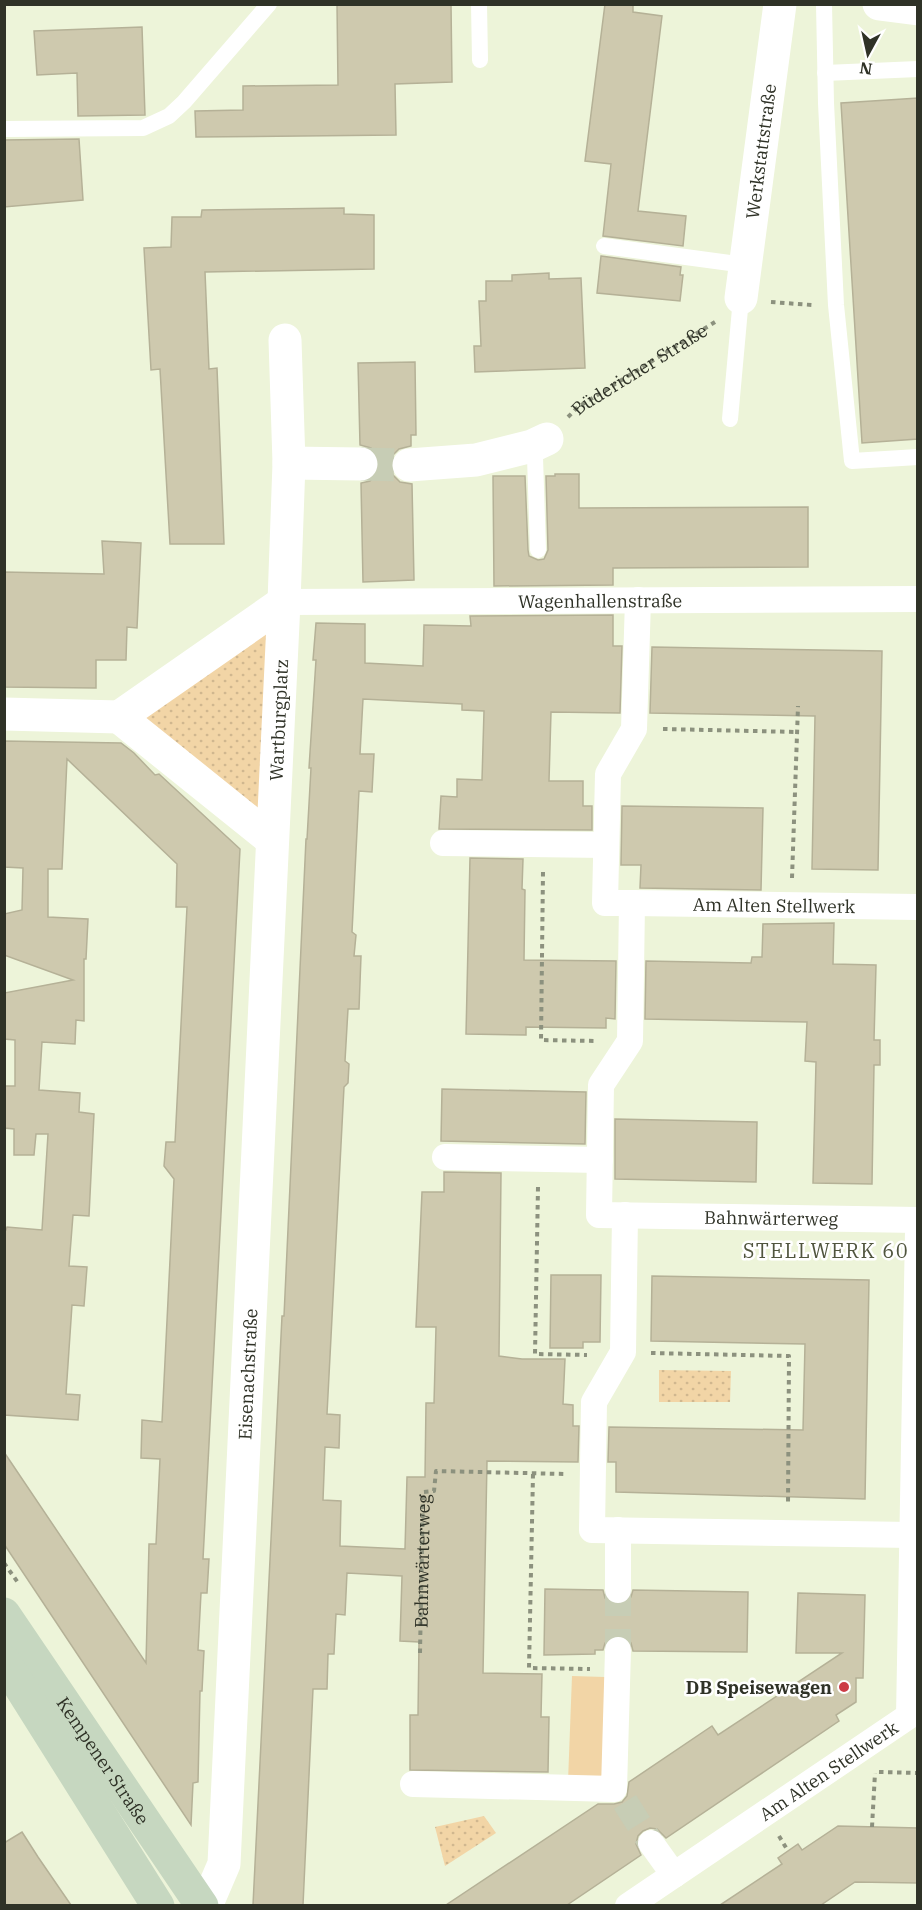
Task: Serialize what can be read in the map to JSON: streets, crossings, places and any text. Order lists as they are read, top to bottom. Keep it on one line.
{"streets":{"main road":["Kempener Straße"],"street":["Werkstattstraße","Wagenhallenstraße","Wartburgplatz","Am Alten Stellwerk","Bahnwärterweg","Eisenachstraße"],"path":["Büdericher Straße"]},"crossings":[["Werkstattstraße","Büdericher Straße"],["Wagenhallenstraße","Wartburgplatz"],["Wartburgplatz","Eisenachstraße"],["Am Alten Stellwerk","Bahnwärterweg"],["Eisenachstraße","Kempener Straße"]],"districts":["STELLWERK 60"],"places":["DB Speisewagen"],"north":"bottom"}
